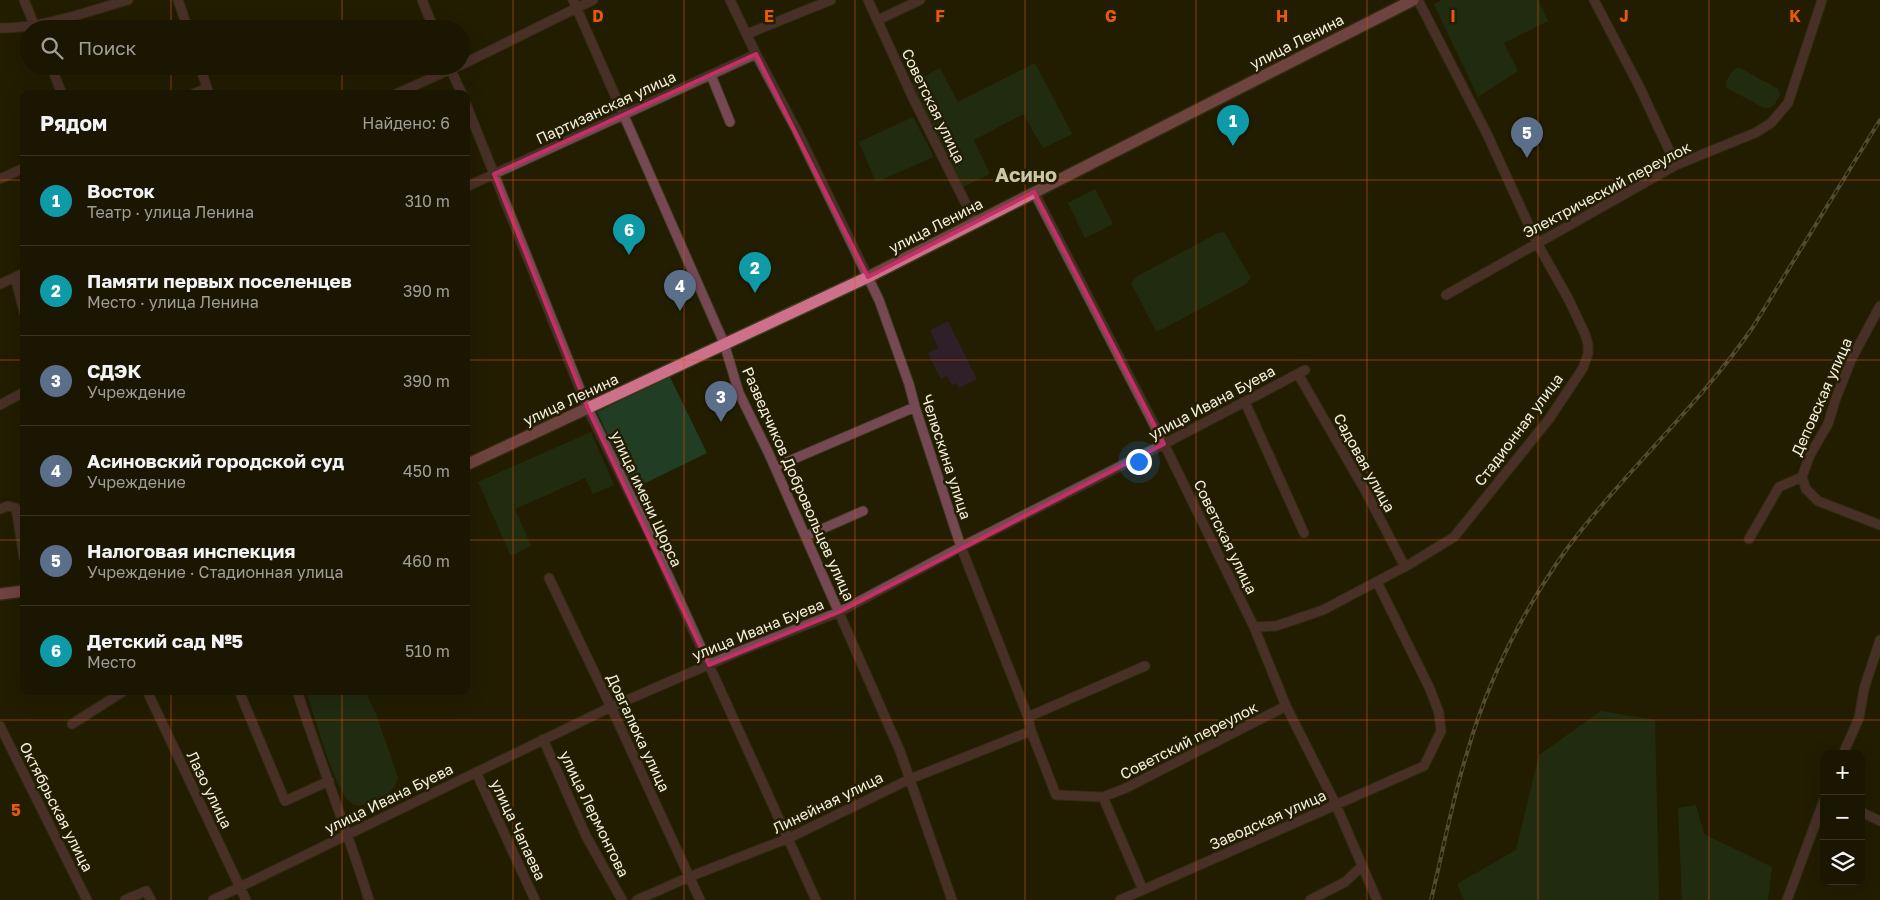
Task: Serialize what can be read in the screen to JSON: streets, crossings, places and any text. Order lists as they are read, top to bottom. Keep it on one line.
{"streets":{"main road":["улица Ленина"],"street":["Советская улица","Партизанская улица","Электрический переулок","Деповская улица","улица Ивана Буева","Стадионная улица","Челюскина улица","Садовая улица","Разведчиков Добровольцев улица","улица имени Щорса","Довгалюка улица","Советский переулок","Лазо улица","Линейная улица","Октябрьская улица","улица Лермонтова","Заводская улица","улица Чапаева"]},"crossings":[["улица Ленина","Советская улица"],["улица Ленина","Челюскина улица"],["улица Ленина","Разведчиков Добровольцев улица"],["улица Ленина","улица имени Щорса"],["Советская улица","улица Ивана Буева"],["Советская улица","Стадионная улица"],["Советская улица","Советский переулок"],["Советская улица","Заводская улица"],["Партизанская улица","Челюскина улица"],["Партизанская улица","Разведчиков Добровольцев улица"],["Партизанская улица","улица имени Щорса"],["Электрический переулок","Стадионная улица"],["улица Ивана Буева","Челюскина улица"],["улица Ивана Буева","Садовая улица"],["улица Ивана Буева","Разведчиков Добровольцев улица"],["улица Ивана Буева","улица имени Щорса"],["улица Ивана Буева","Довгалюка улица"],["улица Ивана Буева","Лазо улица"],["улица Ивана Буева","улица Лермонтова"],["улица Ивана Буева","улица Чапаева"],["Стадионная улица","Садовая улица"],["Стадионная улица","Заводская улица"],["Челюскина улица","Советский переулок"],["Челюскина улица","Линейная улица"],["Разведчиков Добровольцев улица","Линейная улица"],["улица имени Щорса","Линейная улица"],["Довгалюка улица","Линейная улица"]],"districts":["Асино"],"page":{"search":"Поиск","heading":["Рядом","Найдено: 6"],"pins":["1","5","6","2","4","3"],"list":[{"mark":"1","name":"Восток","note":"Театр · улица Ленина","value":"310 m"},{"mark":"2","name":"Памяти первых поселенцев","note":"Место · улица Ленина","value":"390 m"},{"mark":"3","name":"СДЭК","note":"Учреждение","value":"390 m"},{"mark":"4","name":"Асиновский городской суд","note":"Учреждение","value":"450 m"},{"mark":"5","name":"Налоговая инспекция","note":"Учреждение · Стадионная улица","value":"460 m"},{"mark":"6","name":"Детский сад №5","note":"Место","value":"510 m"}],"map_buttons":["+","−"]},"grid":{"columns":["D","E","F","G","H","I","J","K"],"rows":["5"]}}
